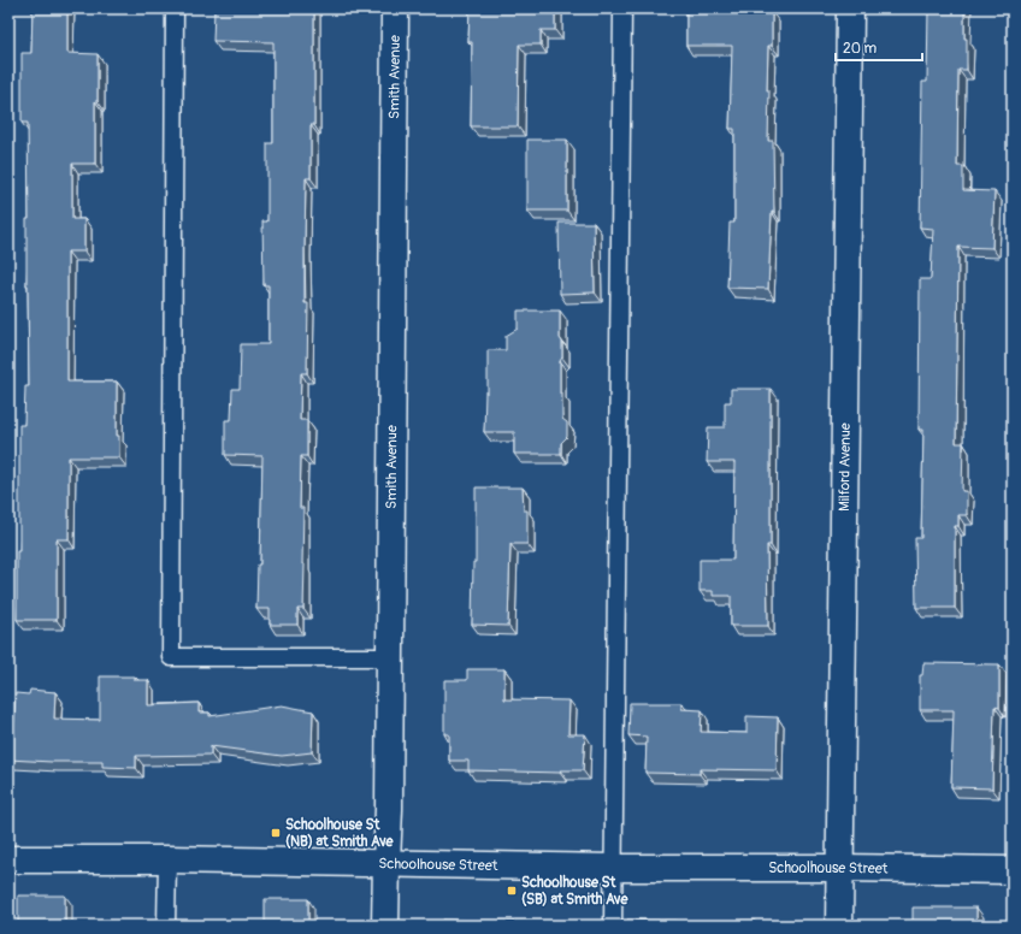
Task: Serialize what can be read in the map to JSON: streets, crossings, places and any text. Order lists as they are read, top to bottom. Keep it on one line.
{"streets":{"street":["Smith Avenue","Milford Avenue","Schoolhouse Street"]},"crossings":[["Smith Avenue","Schoolhouse Street"],["Milford Avenue","Schoolhouse Street"]],"places":{"transit":["Schoolhouse St (NB) at Smith Ave","Schoolhouse St (SB) at Smith Ave"]},"scale_bar":"20 m"}
